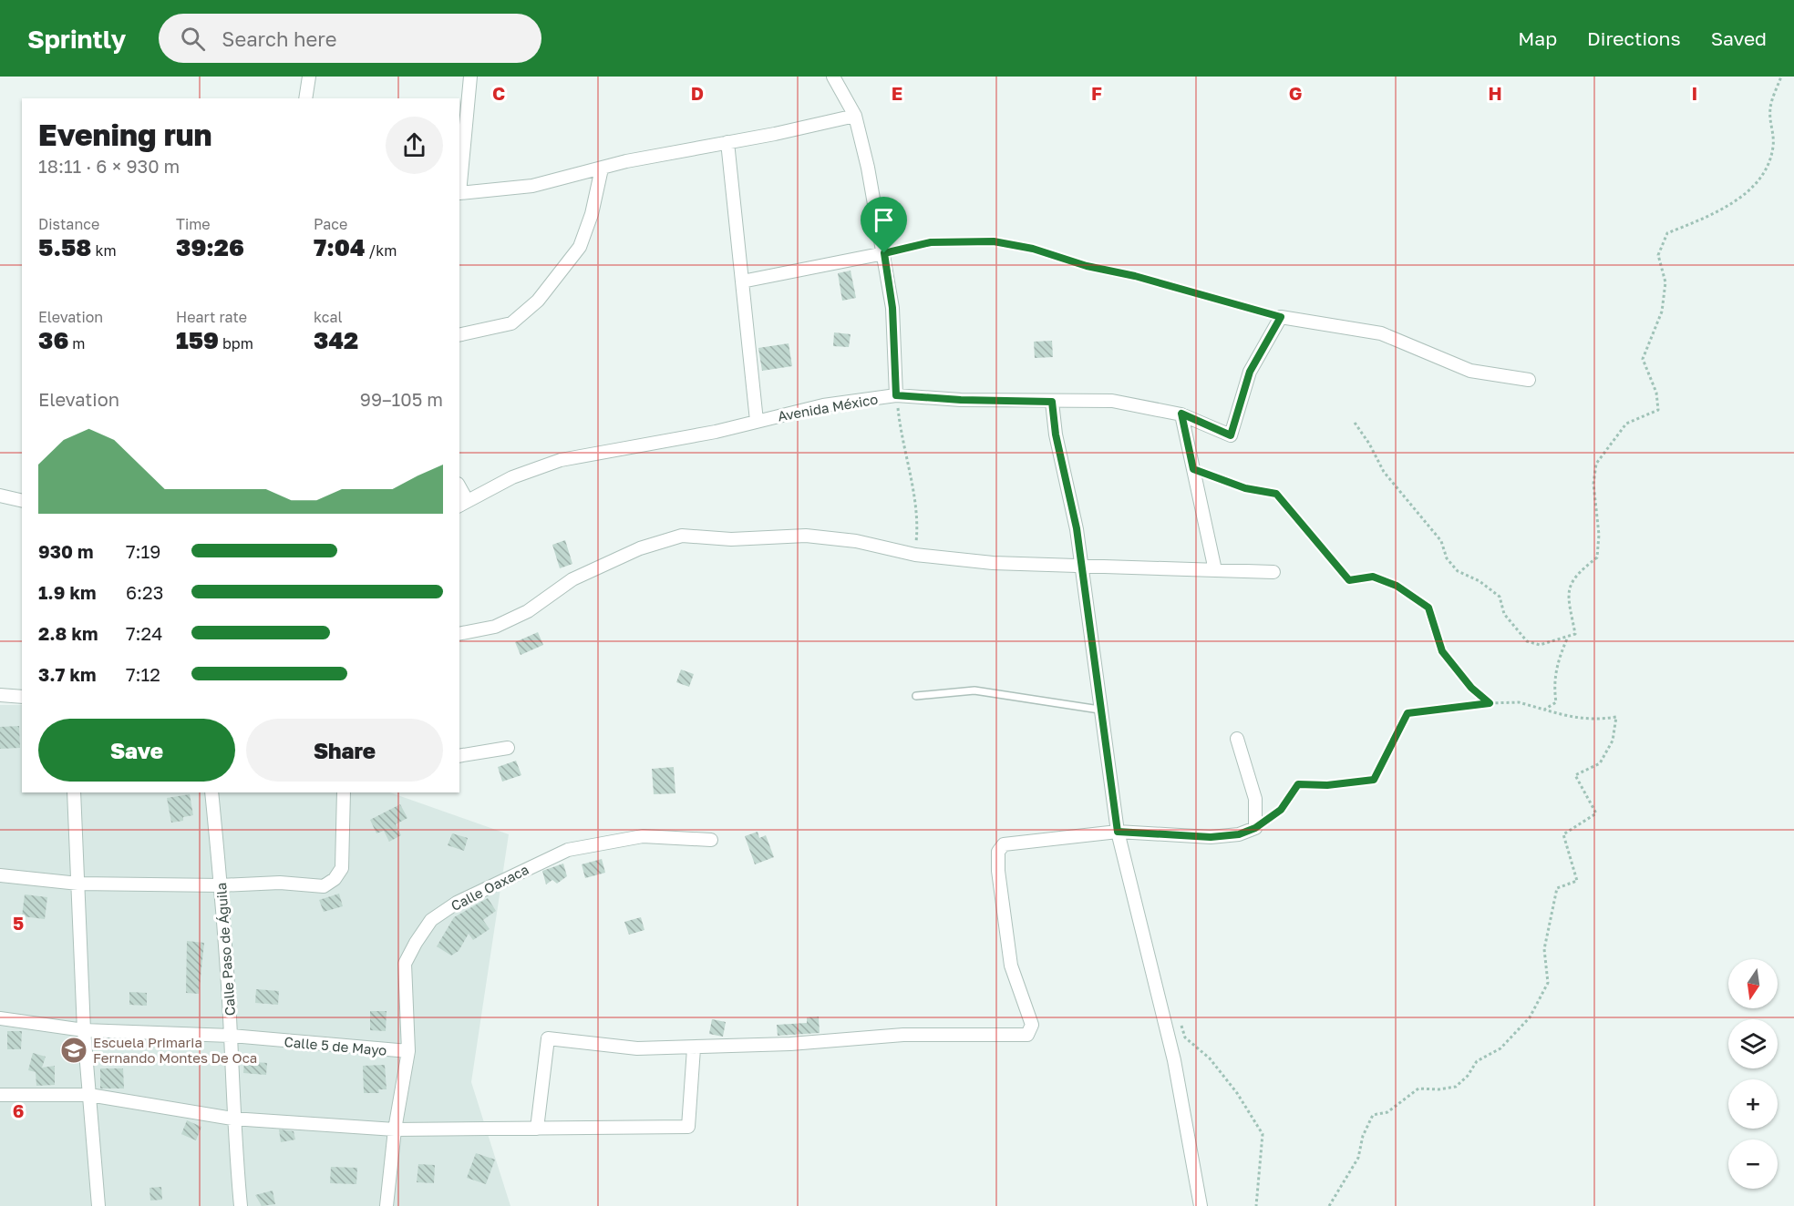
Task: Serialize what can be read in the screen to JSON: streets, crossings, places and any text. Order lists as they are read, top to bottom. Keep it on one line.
{"streets":{"street":["Avenida México","Calle Oaxaca","Calle Paso de Águila","Calle 5 de Mayo"]},"crossings":[["Calle Oaxaca","Calle 5 de Mayo"],["Calle Paso de Águila","Calle 5 de Mayo"]],"places":{"school or university":["Escuela Primaria Fernando Montes De Oca"]},"north":"bottom","page":{"header":"Sprintly","search":"Search here","nav":["Map","Directions","Saved"],"heading":["Evening run","18:11 · 6 × 930 m"],"stats":[["Distance","5.58 km"],["Time","39:26"],["Pace","7:04 /km"],["Elevation","36 m"],["Heart rate","159 bpm"],["kcal","342"]],"chart":["Elevation","99–105 m"],"list":[{"name":"930 m","note":"7:19"},{"name":"1.9 km","note":"6:23"},{"name":"2.8 km","note":"7:24"},{"name":"3.7 km","note":"7:12"}],"buttons":["Save","Share"],"map_buttons":["+","−"]},"grid":{"columns":["C","D","E","F","G","H","I"],"rows":["5","6"]}}
